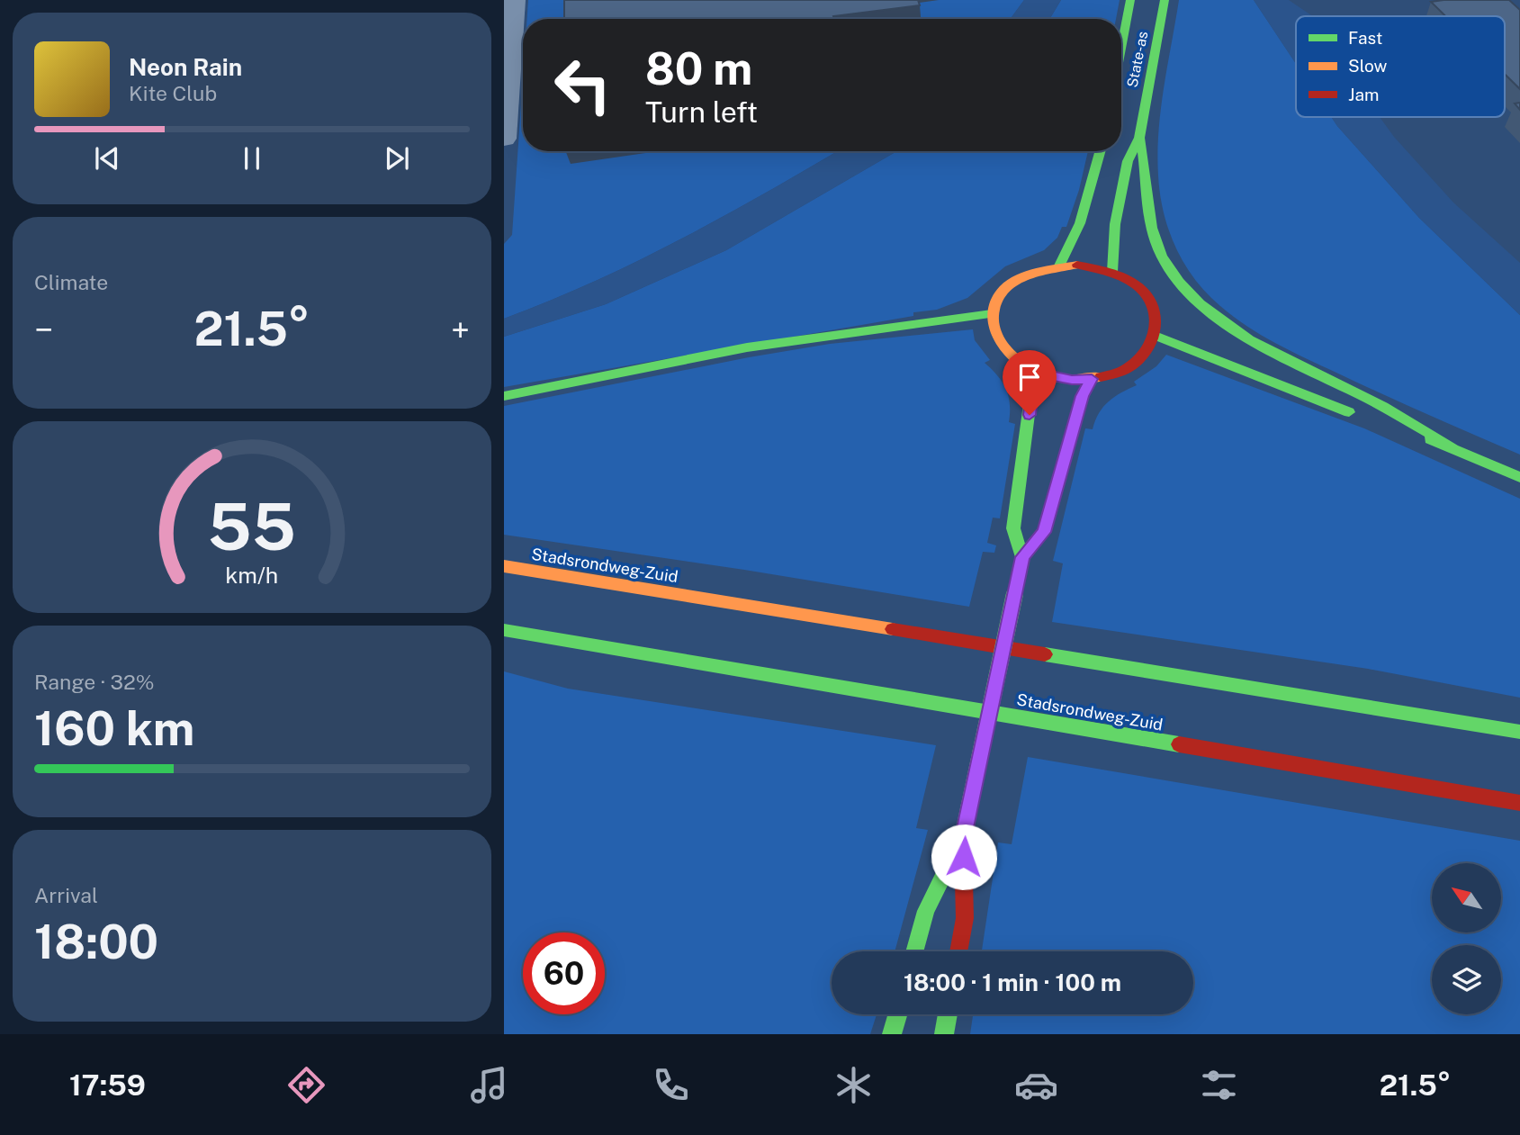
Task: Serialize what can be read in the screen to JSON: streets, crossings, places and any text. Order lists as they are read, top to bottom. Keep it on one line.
{"streets":{"main road":["State-as","Stadsrondweg-Zuid"]},"legend":["Fast","Slow","Jam"],"north":"top left","page":{"turn":["80 m","Turn left"],"song":["Neon Rain","Kite Club"],"tile":["Climate",["Range · 32%","160 km"],["Arrival","18:00"]],"heat":["−","21.5°","+"],"limit":"60","trip":"18:00 · 1 min · 100 m","tabs":["17:59","21.5°"],"gauge":["55","km/h"]}}
